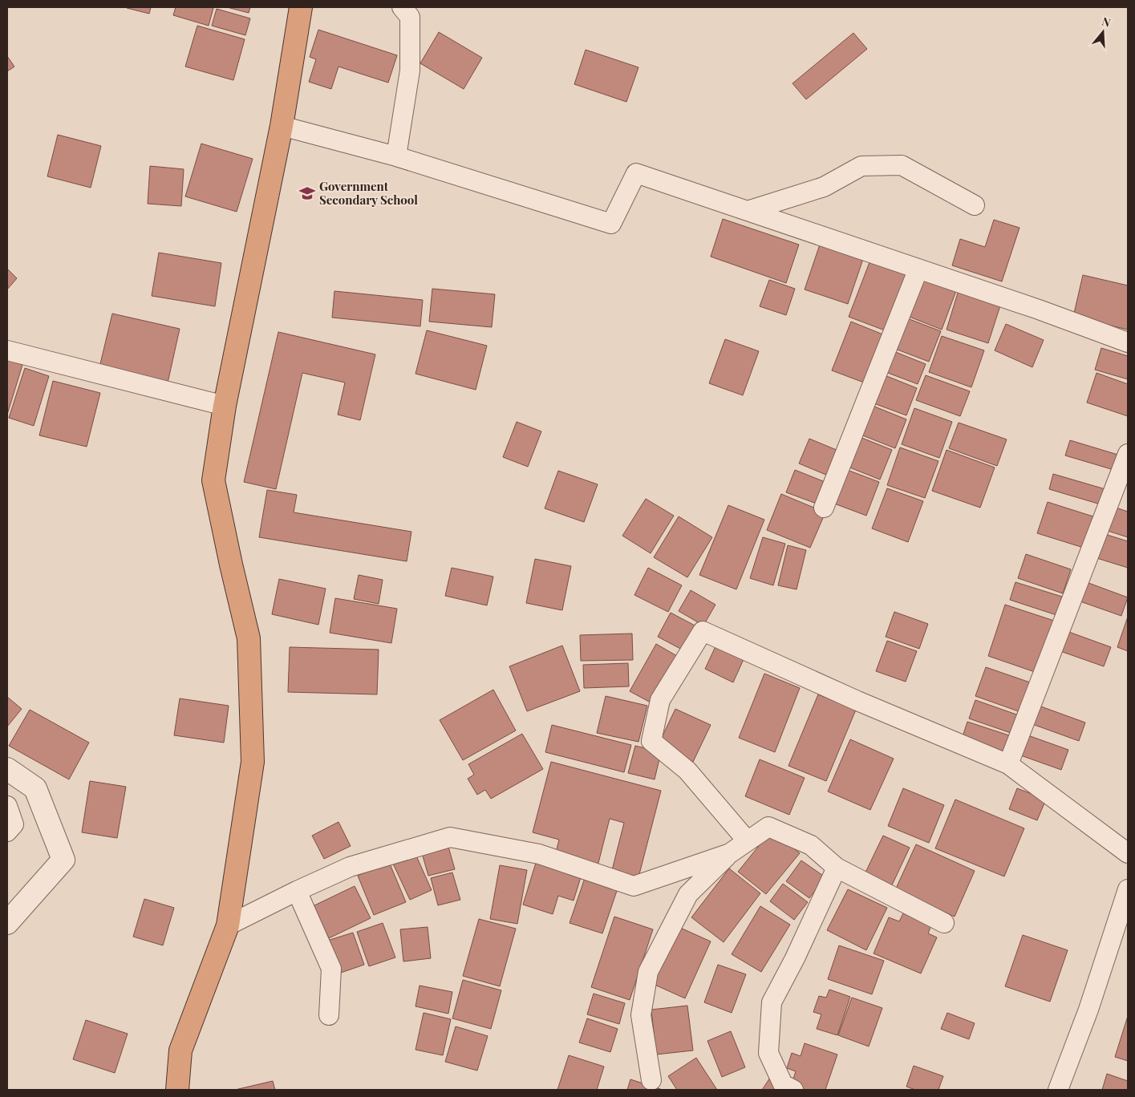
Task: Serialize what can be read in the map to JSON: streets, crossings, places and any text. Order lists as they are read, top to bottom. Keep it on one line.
{"places":{"school or university":["Government Secondary School"]},"north":"top"}
